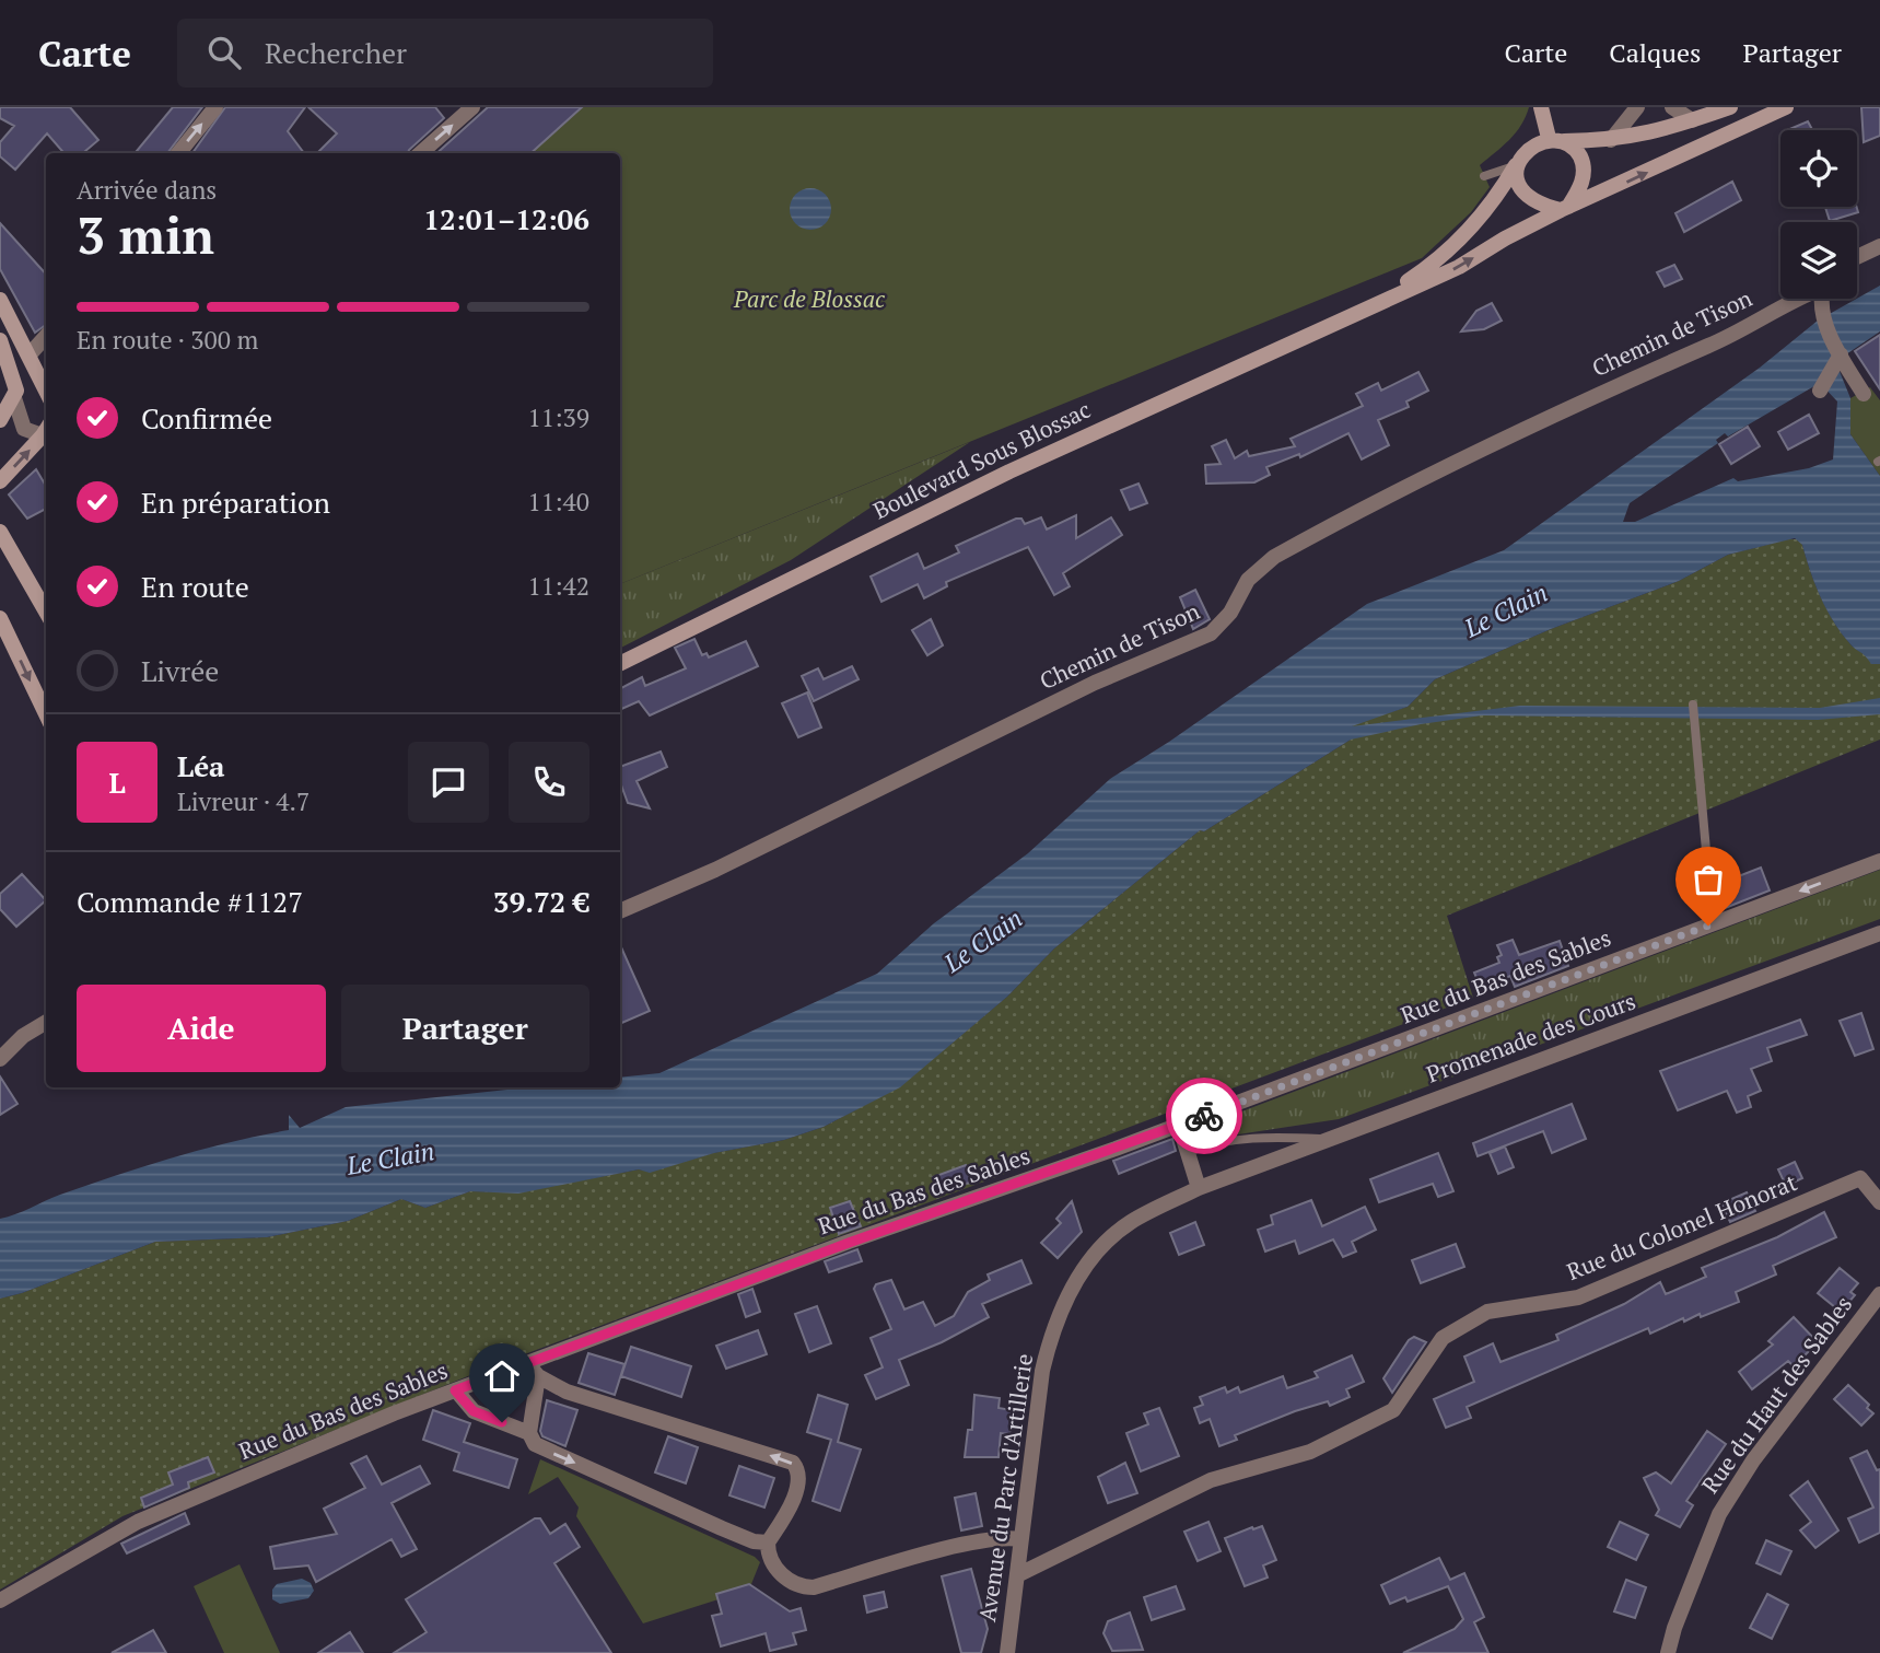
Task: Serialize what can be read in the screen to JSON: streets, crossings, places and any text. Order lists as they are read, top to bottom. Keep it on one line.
{"streets":{"main road":["Boulevard Sous Blossac"],"street":["Chemin de Tison","Rue du Bas des Sables","Promenade des Cours","Rue du Colonel Honorat","Rue du Haut des Sables","Avenue du Parc d'Artillerie"]},"crossings":[["Promenade des Cours","Avenue du Parc d'Artillerie"],["Rue du Colonel Honorat","Avenue du Parc d'Artillerie"]],"water":["Le Clain"],"parks":["Parc de Blossac"],"page":{"header":"Carte","search":"Rechercher","nav":["Carte","Calques","Partager"],"heading":["3 min","Arrivée dans","12:01–12:06"],"panel":["Léa","Livreur · 4.7","Commande #1127","39.72 €"],"bar":"En route · 300 m","list":[["Confirmée","11:39"],["En préparation","11:40"],["En route","11:42"],"Livrée"],"round":"L","buttons":["Aide","Partager"]}}
